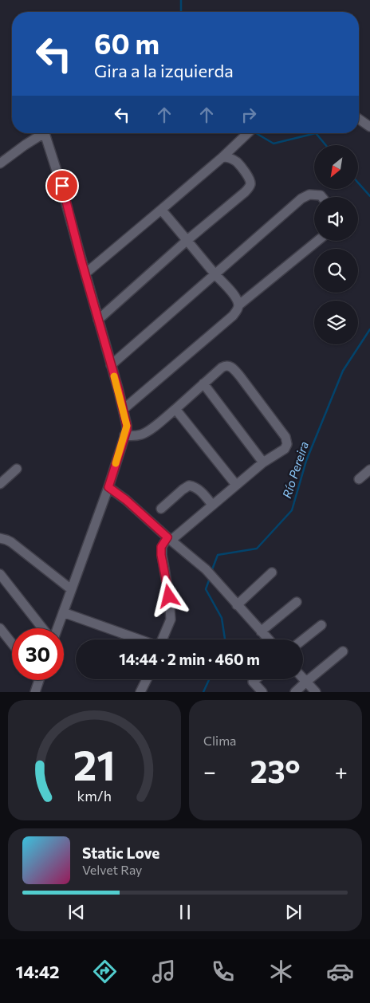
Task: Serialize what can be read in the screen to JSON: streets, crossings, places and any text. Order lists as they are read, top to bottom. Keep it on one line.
{"water":["Río Pereira"],"north":"bottom left","page":{"turn":["60 m","Gira a la izquierda"],"limit":"30","trip":"14:44 · 2 min · 460 m","tile":"Clima","heat":["−","23°","+"],"song":["Static Love","Velvet Ray"],"tabs":"14:42","gauge":["21","km/h"]}}
